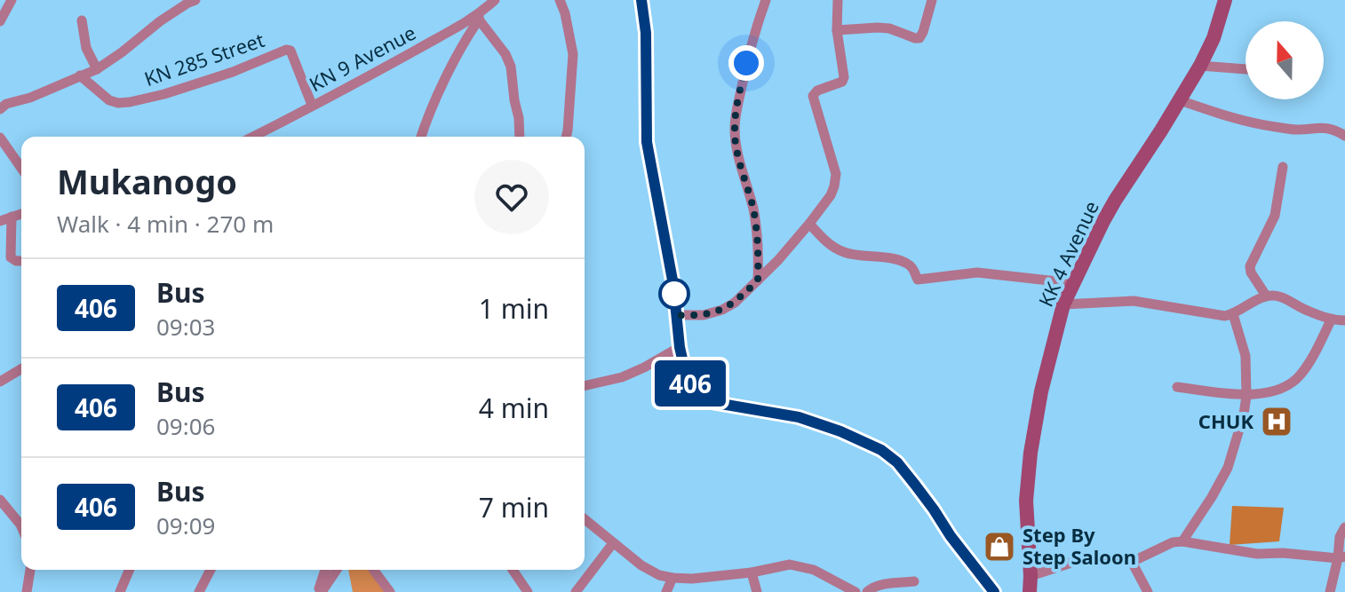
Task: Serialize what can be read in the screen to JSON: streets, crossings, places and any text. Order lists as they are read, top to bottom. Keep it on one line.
{"streets":{"main road":["KK 4 Avenue"],"street":["KN 9 Avenue","KN 285 Street"]},"crossings":[["KN 9 Avenue","KN 285 Street"]],"places":{"hospital":["CHUK"],"shop":["Step By Step Saloon"]},"lines":["bus line 406"],"north":"top","page":{"on_map":"406","heading":["Mukanogo","Walk · 4 min · 270 m"],"list":[{"mark":"406","name":"Bus","note":"09:03","value":"1 min"},{"mark":"406","name":"Bus","note":"09:06","value":"4 min"},{"mark":"406","name":"Bus","note":"09:09","value":"7 min"}]}}
